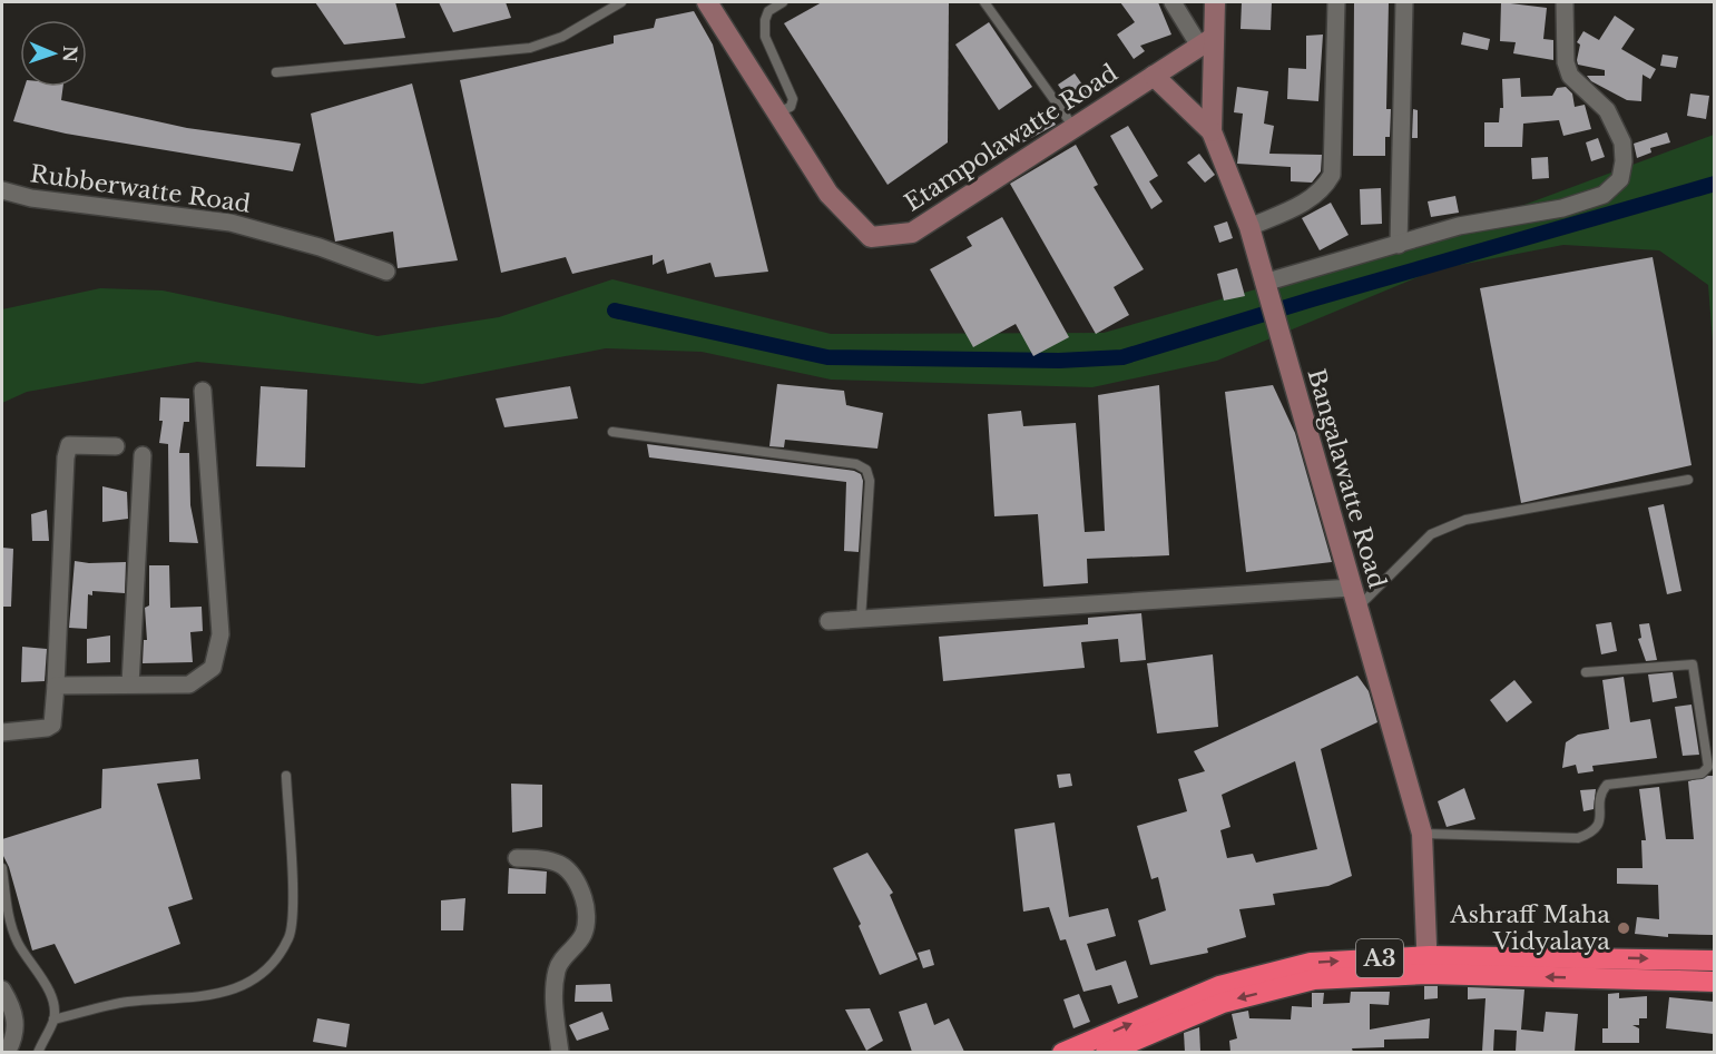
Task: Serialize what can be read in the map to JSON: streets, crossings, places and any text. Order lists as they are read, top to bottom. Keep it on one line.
{"streets":{"highway":["A3"],"street":["Etampolawatte Road","Rubberwatte Road","Bangalawatte Road"]},"crossings":[["Etampolawatte Road","Bangalawatte Road"],["Bangalawatte Road","A3"]],"places":["Ashraff Maha Vidyalaya"],"north":"right"}
